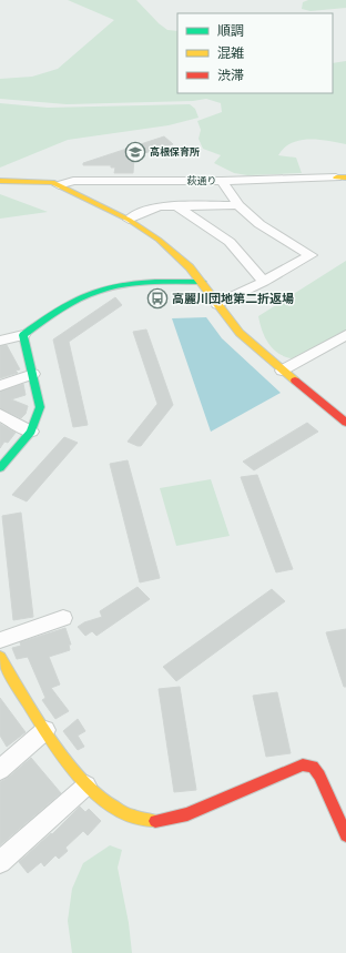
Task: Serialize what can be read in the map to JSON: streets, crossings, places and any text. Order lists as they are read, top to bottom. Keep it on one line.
{"streets":{"street":["萩通り"]},"places":{"school or university":["高根保育所"],"bus stop":["高麗川団地第二折返場"]},"legend":["順調","混雑","渋滞"]}
